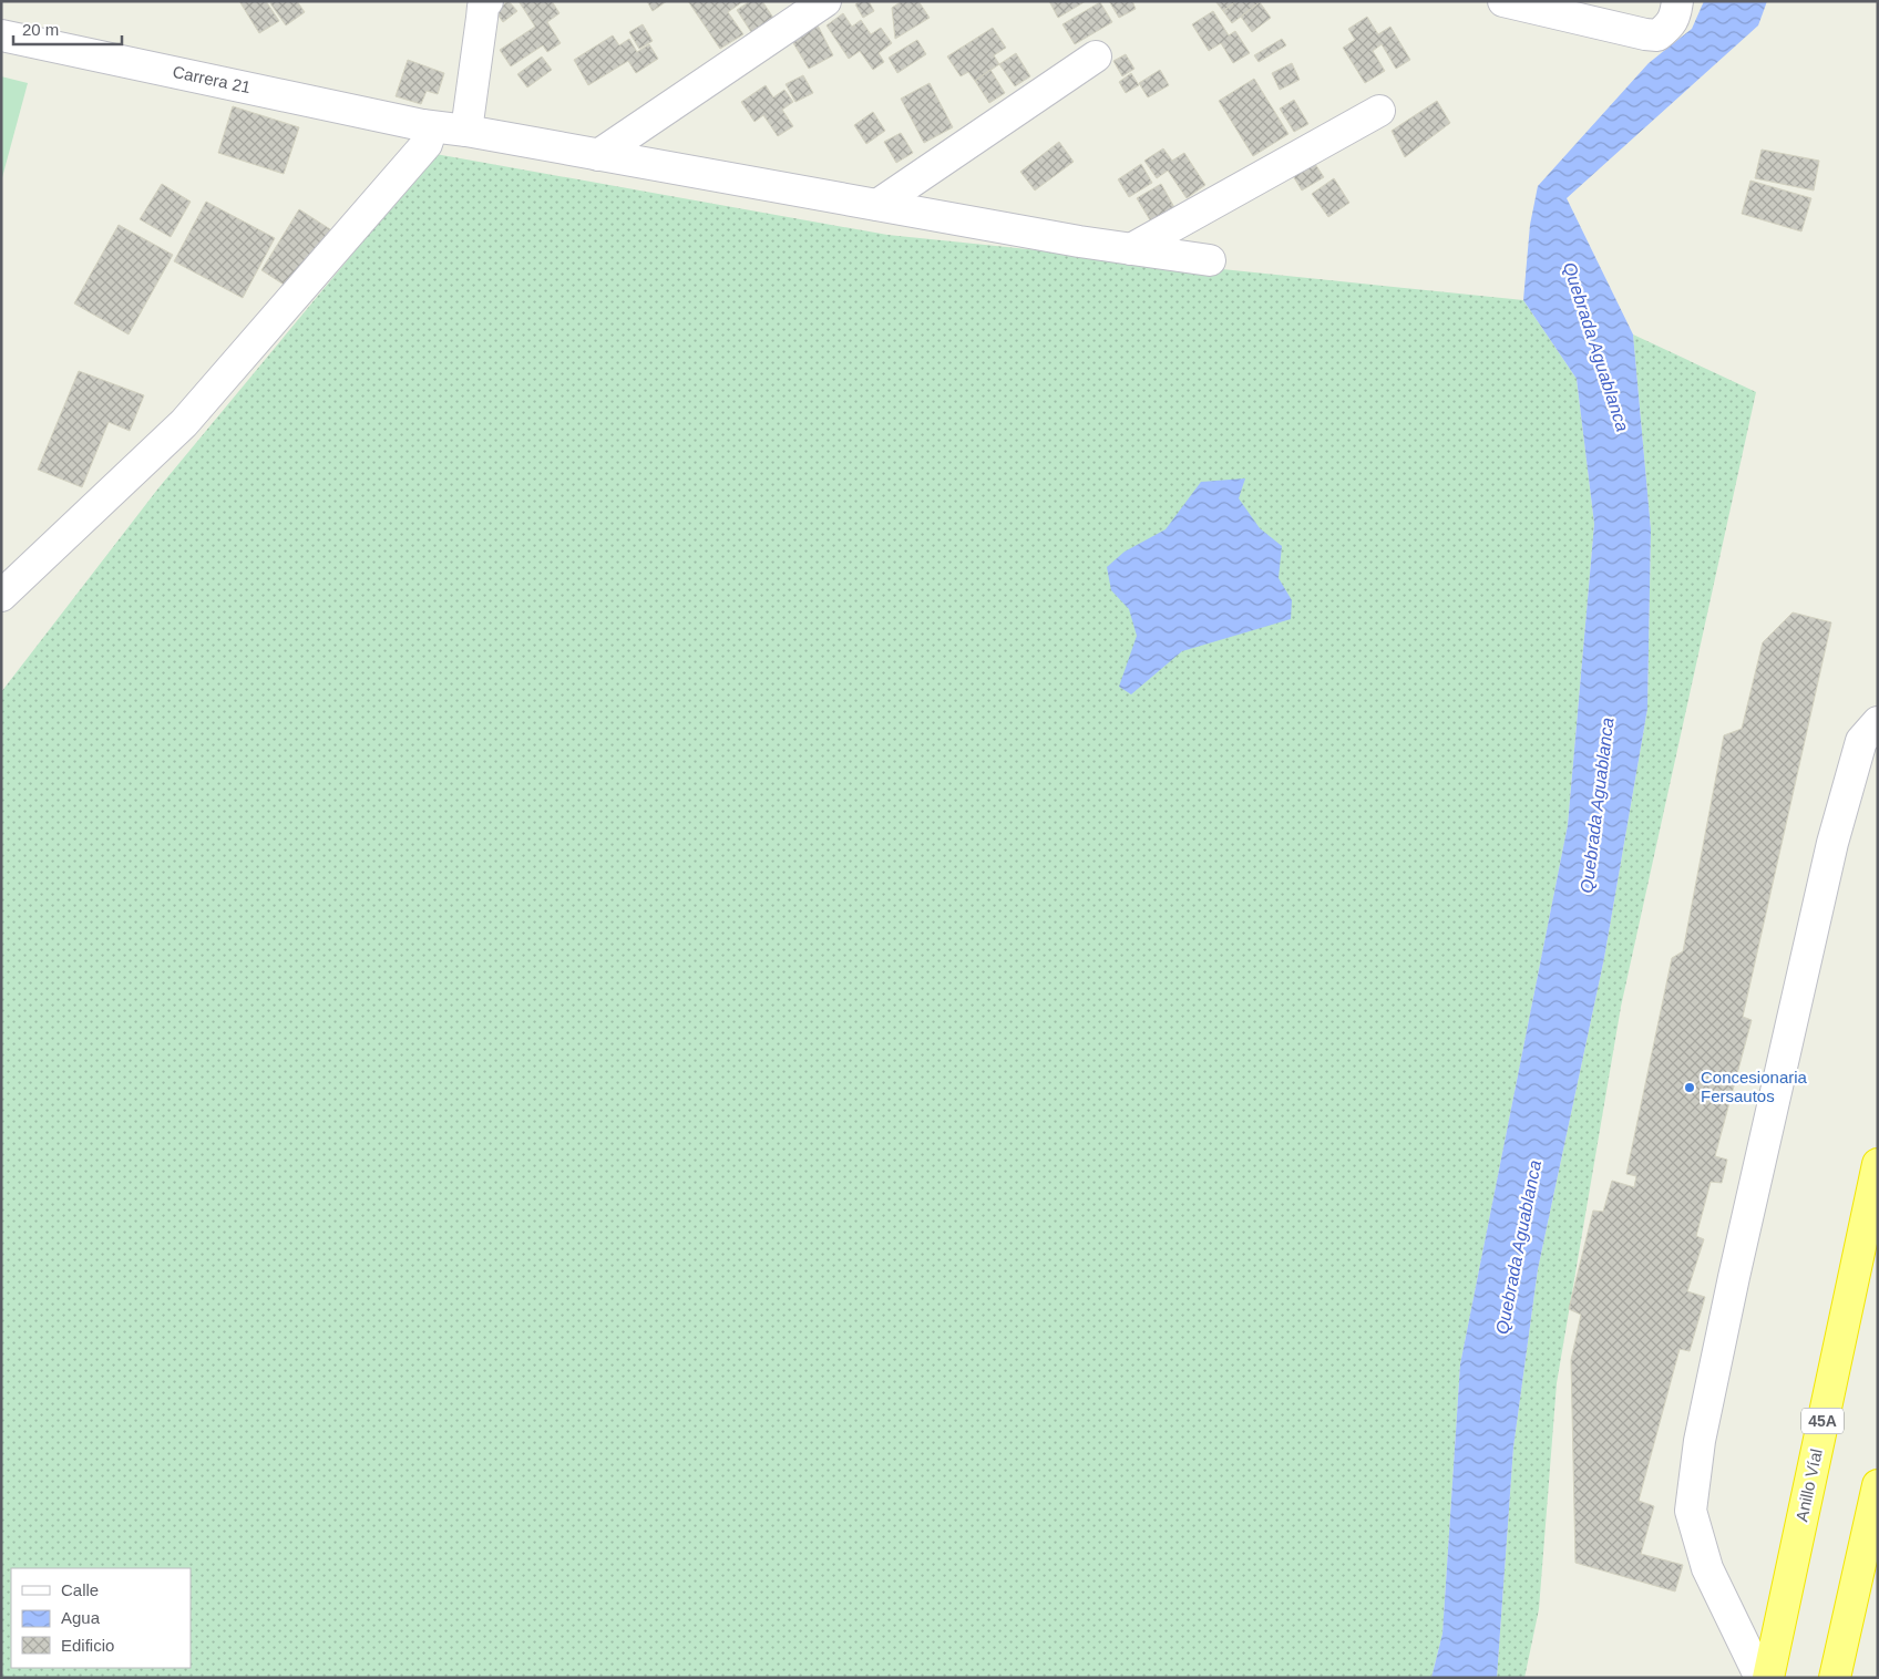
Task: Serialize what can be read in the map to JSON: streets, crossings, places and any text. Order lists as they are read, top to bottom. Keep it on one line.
{"streets":{"highway":["45A","Anillo Víal"],"street":["Carrera 21"]},"water":["Quebrada Aguablanca"],"places":["Concesionaria Fersautos"],"legend":["Calle","Agua","Edificio"],"scale_bar":"20 m"}
